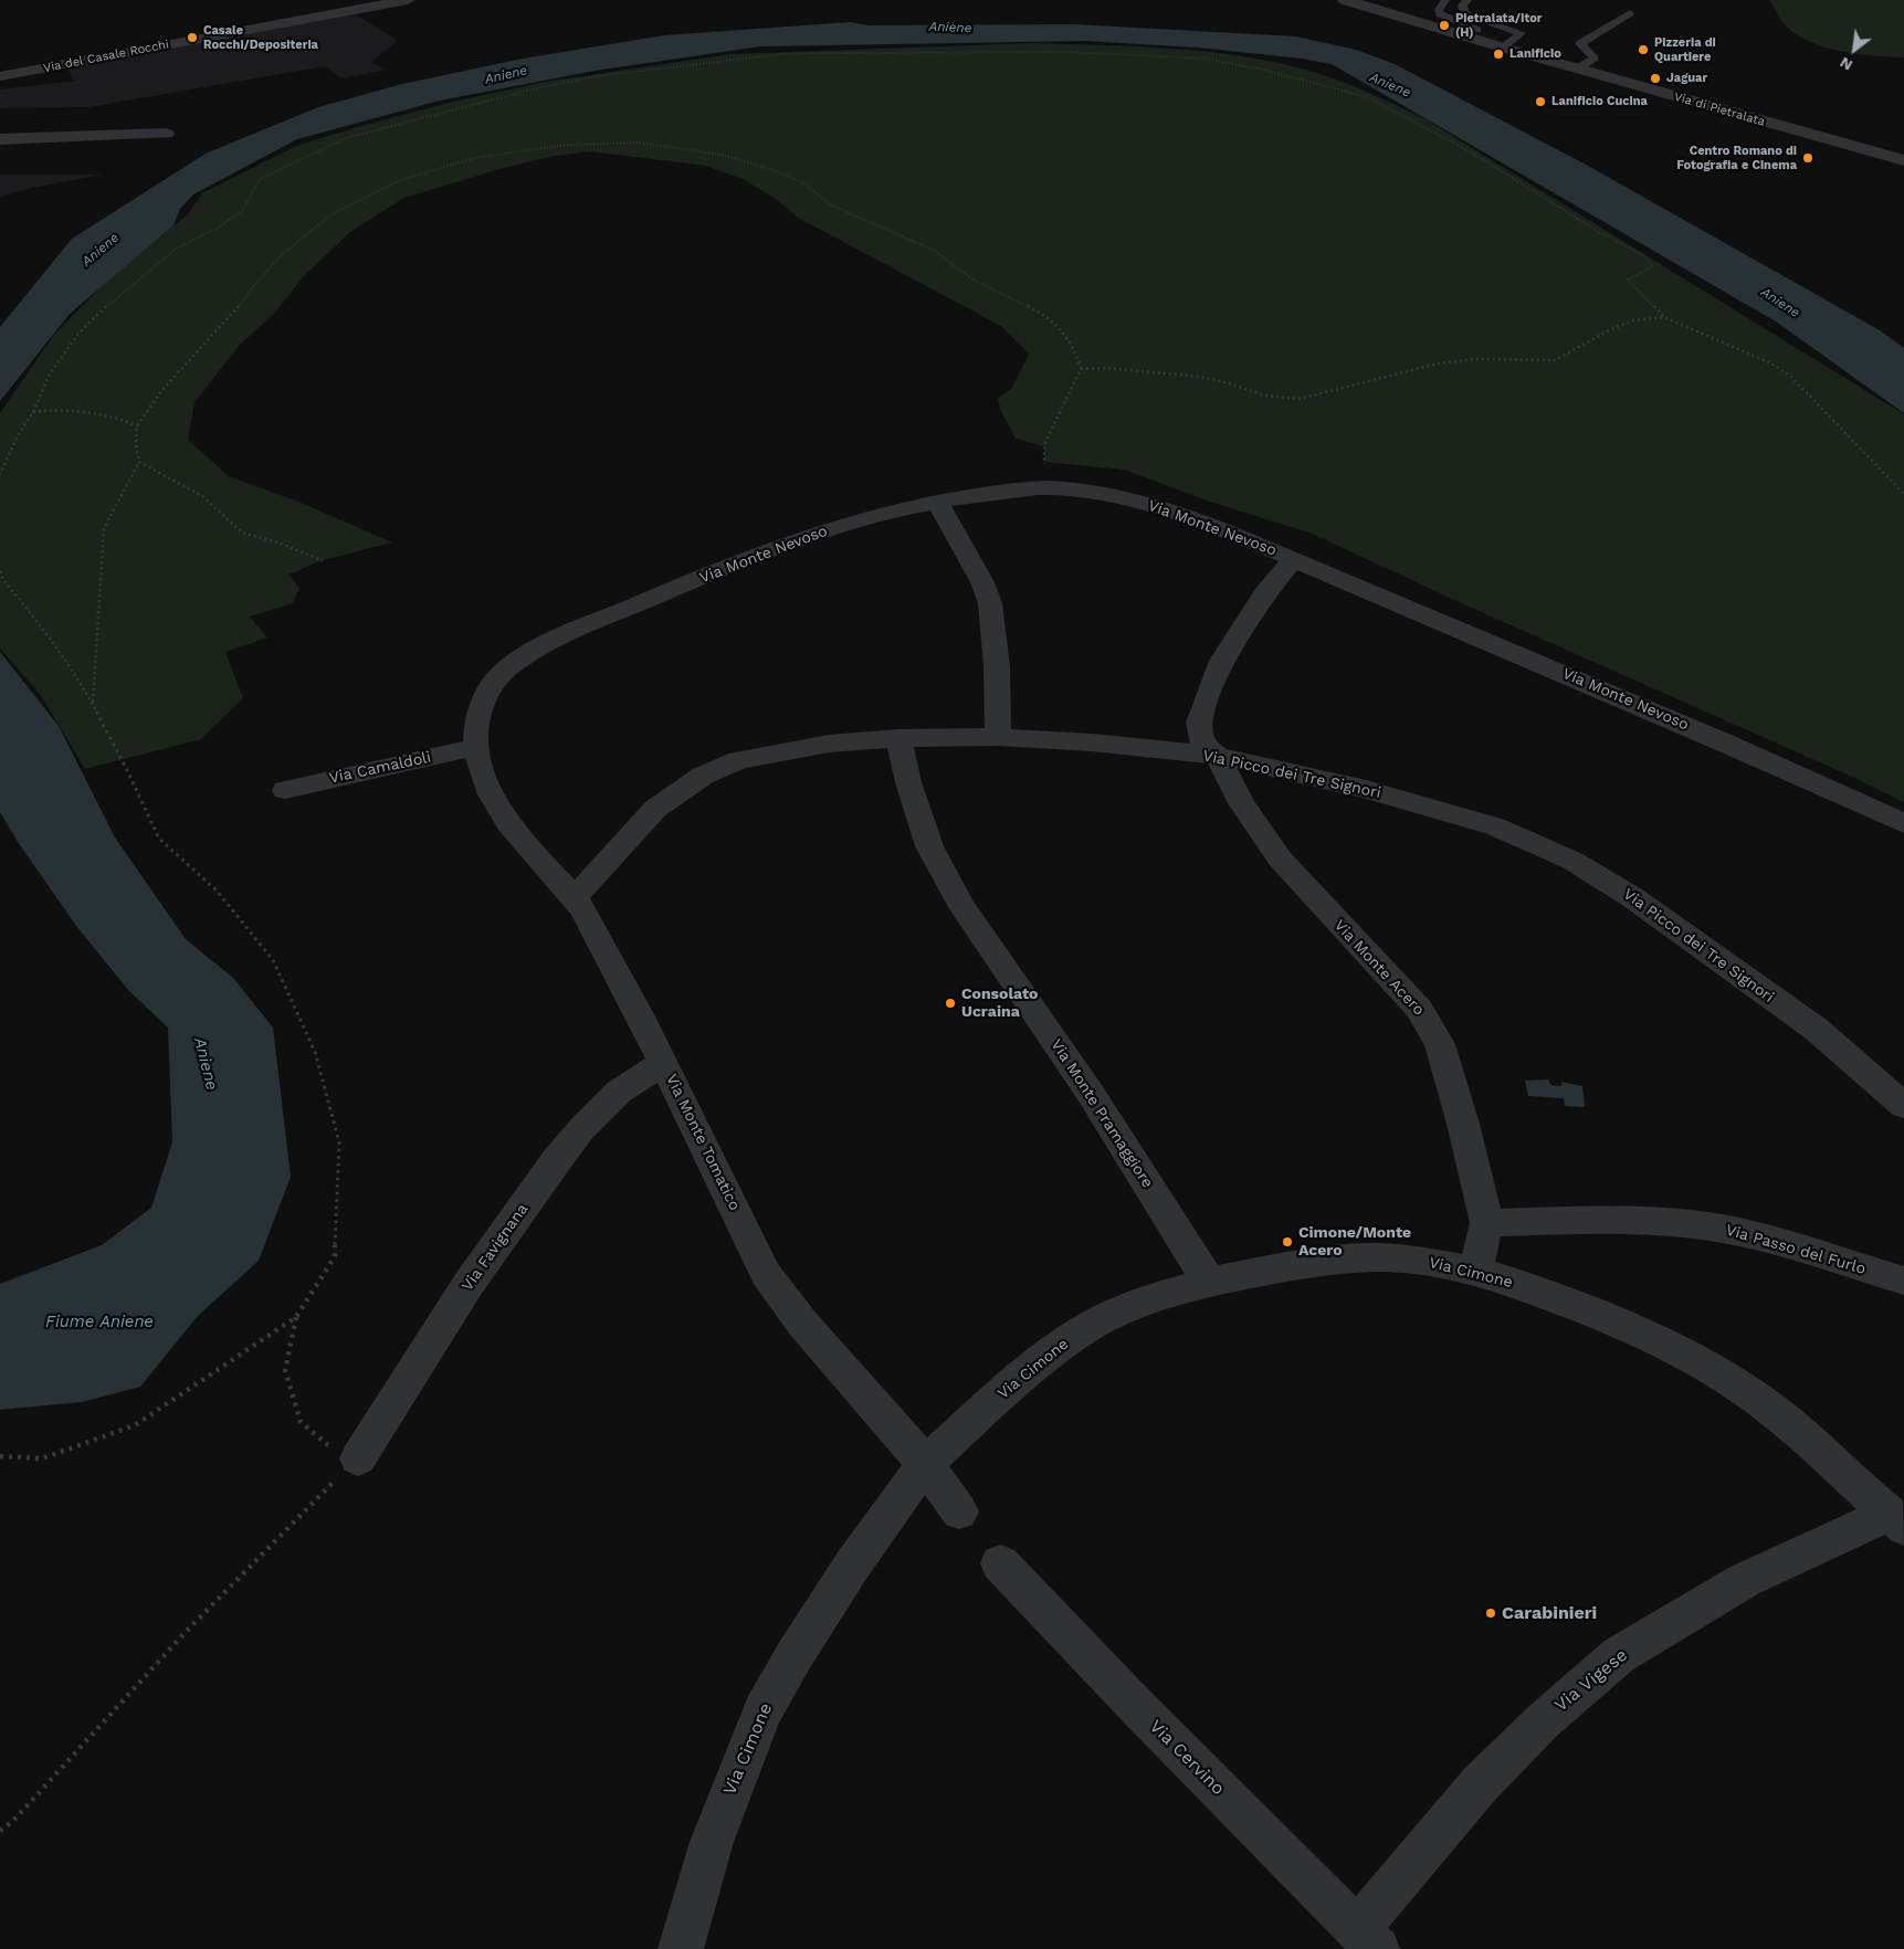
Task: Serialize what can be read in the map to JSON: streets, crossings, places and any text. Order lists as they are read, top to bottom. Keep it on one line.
{"streets":{"street":["Via del Casale Rocchi","Via di Pietralata","Via Monte Nevoso","Via Camaldoli","Via Picco dei Tre Signori","Via Monte Acero","Via Monte Pramaggiore","Via Monte Tomatico","Via Favignana","Via Passo del Furlo","Via Cimone","Via Vigese","Via Cervino"]},"crossings":[["Via Monte Nevoso","Via Camaldoli"],["Via Monte Nevoso","Via Picco dei Tre Signori"],["Via Monte Nevoso","Via Monte Acero"],["Via Monte Nevoso","Via Monte Tomatico"],["Via Picco dei Tre Signori","Via Monte Acero"],["Via Picco dei Tre Signori","Via Monte Pramaggiore"],["Via Picco dei Tre Signori","Via Monte Tomatico"],["Via Monte Acero","Via Passo del Furlo"],["Via Monte Acero","Via Cimone"],["Via Monte Pramaggiore","Via Cimone"],["Via Monte Tomatico","Via Favignana"],["Via Monte Tomatico","Via Cimone"],["Via Cimone","Via Vigese"],["Via Vigese","Via Cervino"]],"water":["Aniene","Fiume Aniene"],"places":["Pietralata/Itor (H)","Casale Rocchi/Depositeria","Pizzeria di Quartiere","Lanificio","Jaguar","Lanificio Cucina","Centro Romano di Fotografia e Cinema","Consolato Ucraina","Cimone/Monte Acero","Carabinieri"],"north":"bottom left"}
